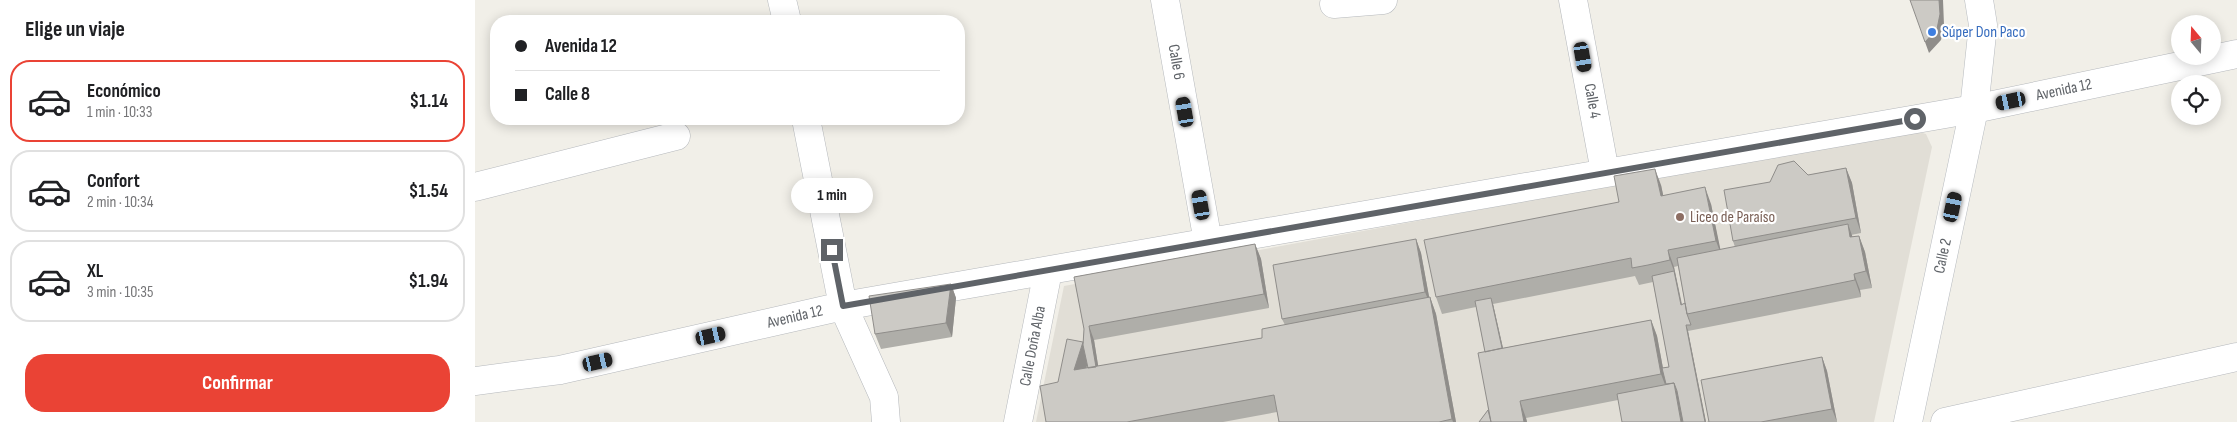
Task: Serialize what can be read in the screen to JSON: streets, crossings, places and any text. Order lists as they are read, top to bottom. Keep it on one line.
{"streets":{"street":["Calle 6","Avenida 12","Calle 4","Calle 2","Calle Doña Alba"]},"crossings":[["Calle 6","Avenida 12"],["Avenida 12","Calle 4"],["Avenida 12","Calle 2"],["Avenida 12","Calle Doña Alba"]],"places":["Súper Don Paco","Liceo de Paraíso"],"north":"top","page":{"heading":"Elige un viaje","banner":["Avenida 12","Calle 8"],"list":[{"name":"Económico","note":"1 min · 10:33","value":"$1.14"},{"name":"Confort","note":"2 min · 10:34","value":"$1.54"},{"name":"XL","note":"3 min · 10:35","value":"$1.94"}],"bubble":"1 min","buttons":"Confirmar"}}
